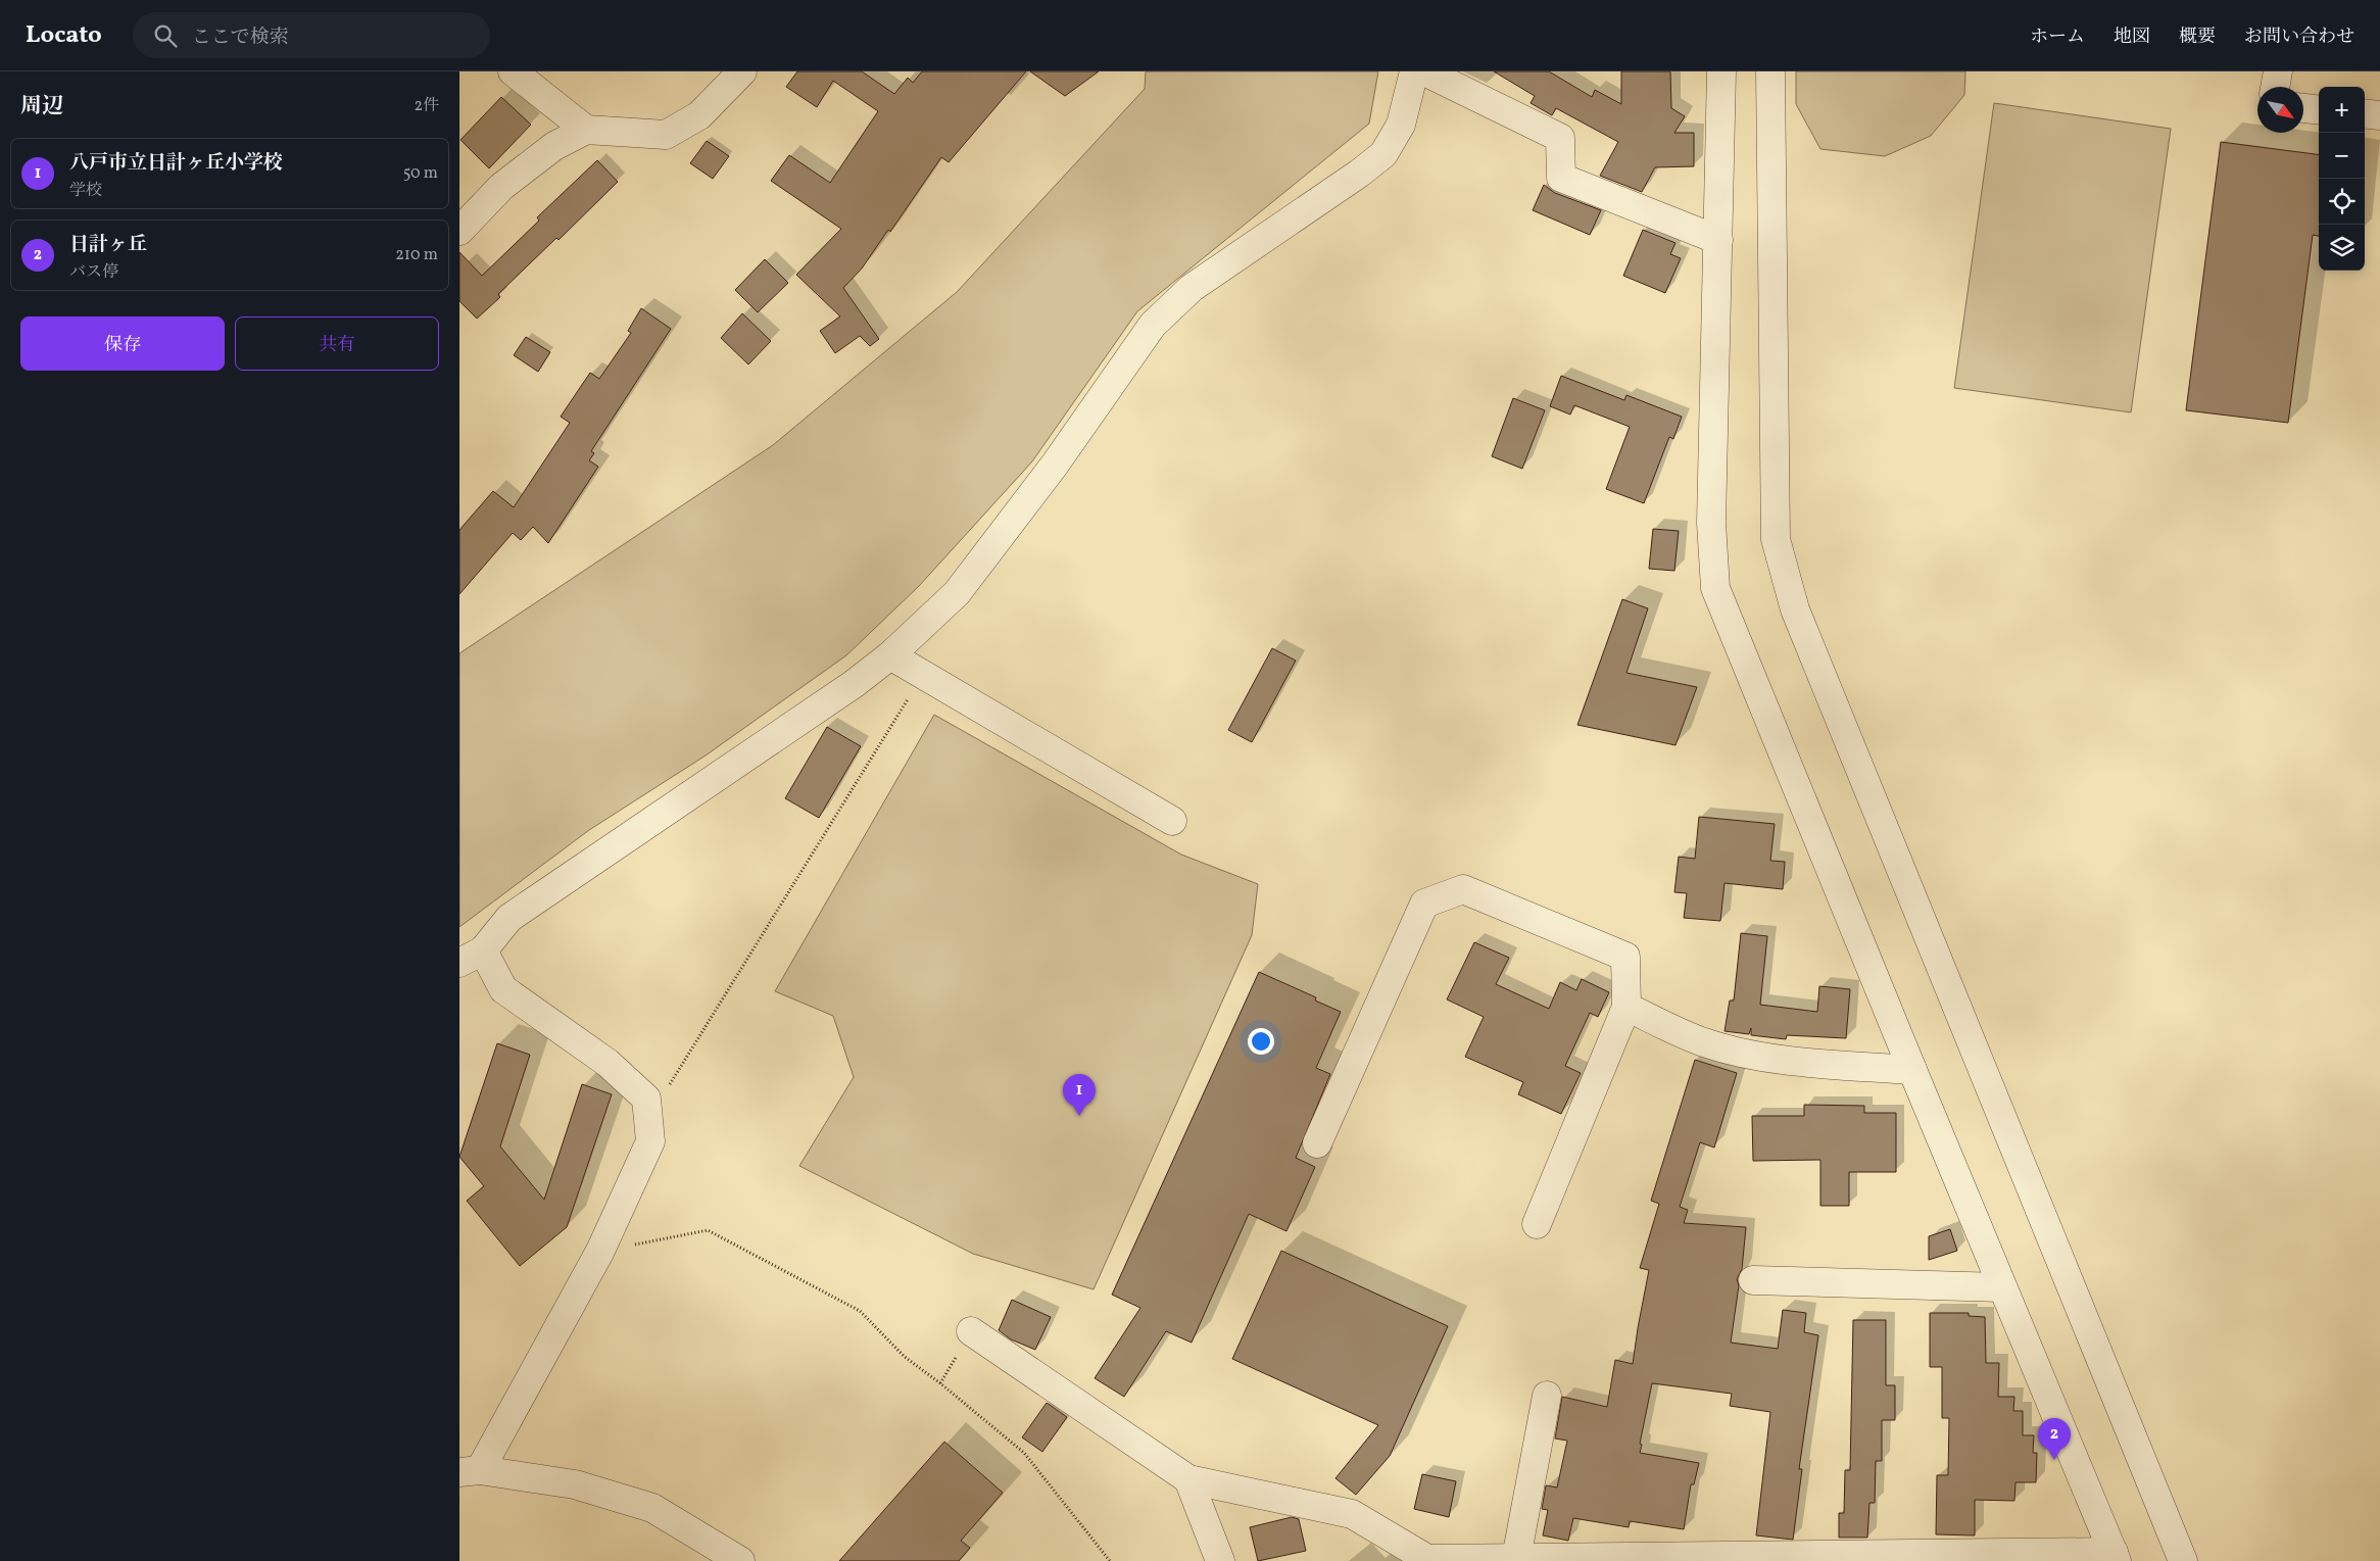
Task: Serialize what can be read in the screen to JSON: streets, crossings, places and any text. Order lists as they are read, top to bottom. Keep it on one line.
{"north":"bottom right","page":{"header":"Locato","search":"ここで検索","nav":["ホーム","地図","概要","お問い合わせ"],"heading":["周辺","2件"],"map_buttons":["+","−"],"list":[{"mark":"1","name":"八戸市立日計ヶ丘小学校","note":"学校","value":"50 m"},{"mark":"2","name":"日計ヶ丘","note":"バス停","value":"210 m"}],"buttons":["保存","共有"],"pins":["1","2"]}}
